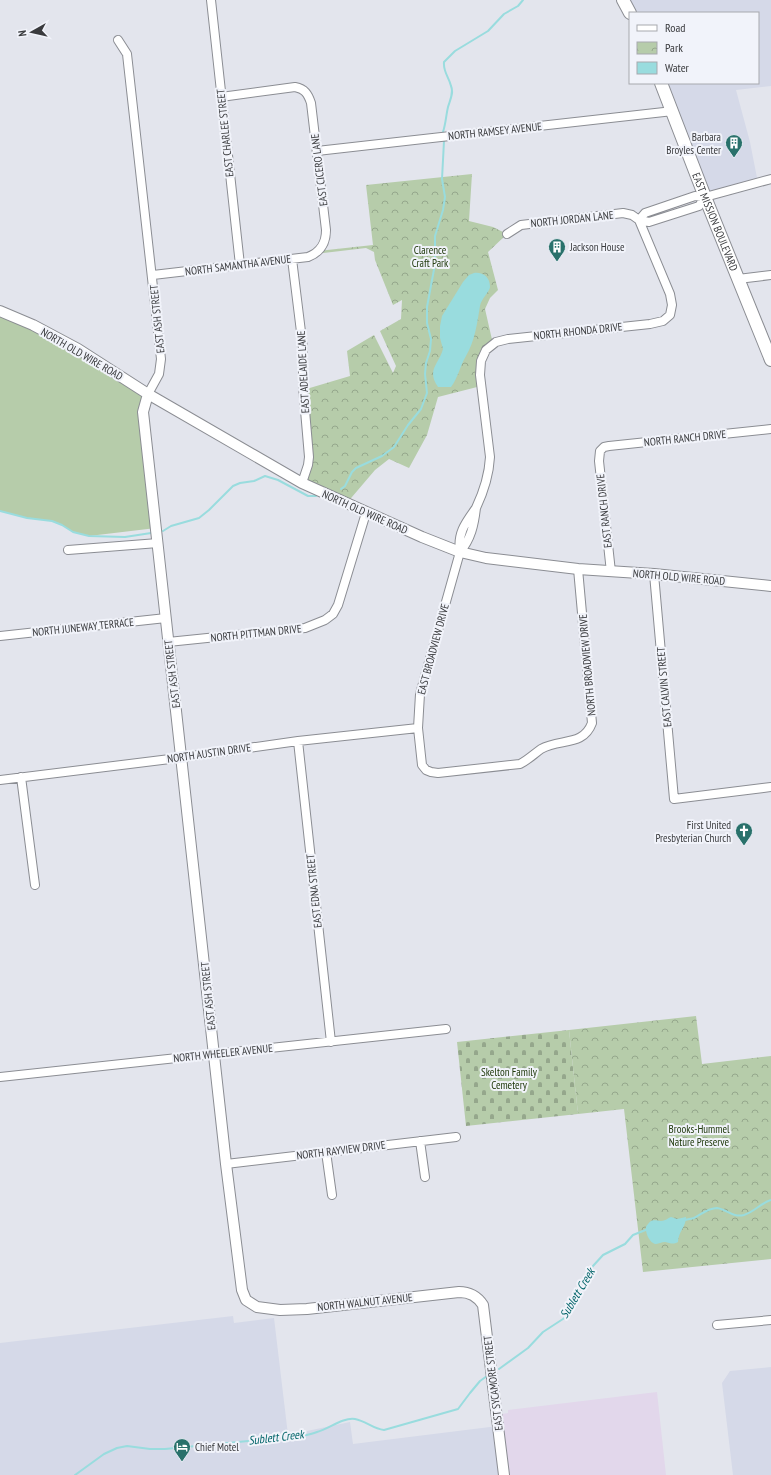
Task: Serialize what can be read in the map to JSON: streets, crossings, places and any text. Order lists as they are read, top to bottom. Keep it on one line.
{"streets":{"main road":["EAST MISSION BOULEVARD"],"street":["NORTH RAMSEY AVENUE","EAST CHARLEE STREET","EAST CICERO LANE","NORTH JORDAN LANE","NORTH SAMANTHA AVENUE","EAST ASH STREET","NORTH RHONDA DRIVE","NORTH OLD WIRE ROAD","EAST ADELAIDE LANE","NORTH RANCH DRIVE","EAST RANCH DRIVE","NORTH JUNEWAY TERRACE","NORTH PITTMAN DRIVE","EAST BROADVIEW DRIVE","NORTH BROADVIEW DRIVE","EAST CALVIN STREET","NORTH AUSTIN DRIVE","EAST EDNA STREET","NORTH WHEELER AVENUE","NORTH RAYVIEW DRIVE","NORTH WALNUT AVENUE","EAST SYCAMORE STREET"]},"crossings":[["NORTH RAMSEY AVENUE","EAST CICERO LANE"],["NORTH RAMSEY AVENUE","EAST MISSION BOULEVARD"],["EAST CHARLEE STREET","EAST CICERO LANE"],["EAST CHARLEE STREET","NORTH SAMANTHA AVENUE"],["EAST CICERO LANE","NORTH SAMANTHA AVENUE"],["NORTH JORDAN LANE","NORTH RHONDA DRIVE"],["NORTH SAMANTHA AVENUE","EAST ASH STREET"],["NORTH SAMANTHA AVENUE","EAST ADELAIDE LANE"],["EAST ASH STREET","NORTH OLD WIRE ROAD"],["EAST ASH STREET","NORTH JUNEWAY TERRACE"],["EAST ASH STREET","NORTH PITTMAN DRIVE"],["EAST ASH STREET","NORTH AUSTIN DRIVE"],["EAST ASH STREET","NORTH WHEELER AVENUE"],["EAST ASH STREET","NORTH RAYVIEW DRIVE"],["EAST ASH STREET","NORTH WALNUT AVENUE"],["NORTH RHONDA DRIVE","EAST BROADVIEW DRIVE"],["NORTH OLD WIRE ROAD","EAST ADELAIDE LANE"],["NORTH OLD WIRE ROAD","EAST RANCH DRIVE"],["NORTH OLD WIRE ROAD","NORTH PITTMAN DRIVE"],["NORTH OLD WIRE ROAD","EAST BROADVIEW DRIVE"],["NORTH OLD WIRE ROAD","NORTH BROADVIEW DRIVE"],["NORTH OLD WIRE ROAD","EAST CALVIN STREET"],["NORTH RANCH DRIVE","EAST RANCH DRIVE"],["EAST BROADVIEW DRIVE","NORTH BROADVIEW DRIVE"],["EAST BROADVIEW DRIVE","NORTH AUSTIN DRIVE"],["NORTH AUSTIN DRIVE","EAST EDNA STREET"],["EAST EDNA STREET","NORTH WHEELER AVENUE"],["NORTH WALNUT AVENUE","EAST SYCAMORE STREET"]],"water":["Sublett Creek"],"parks":["Clarence Craft Park","Skelton Family Cemetery","Brooks-Hummel Nature Preserve"],"places":{"building":["Barbara Broyles Center","Jackson House"],"church":["First United Presbyterian Church"],"hotel":["Chief Motel"]},"legend":["Road","Park","Water"],"north":"left"}
